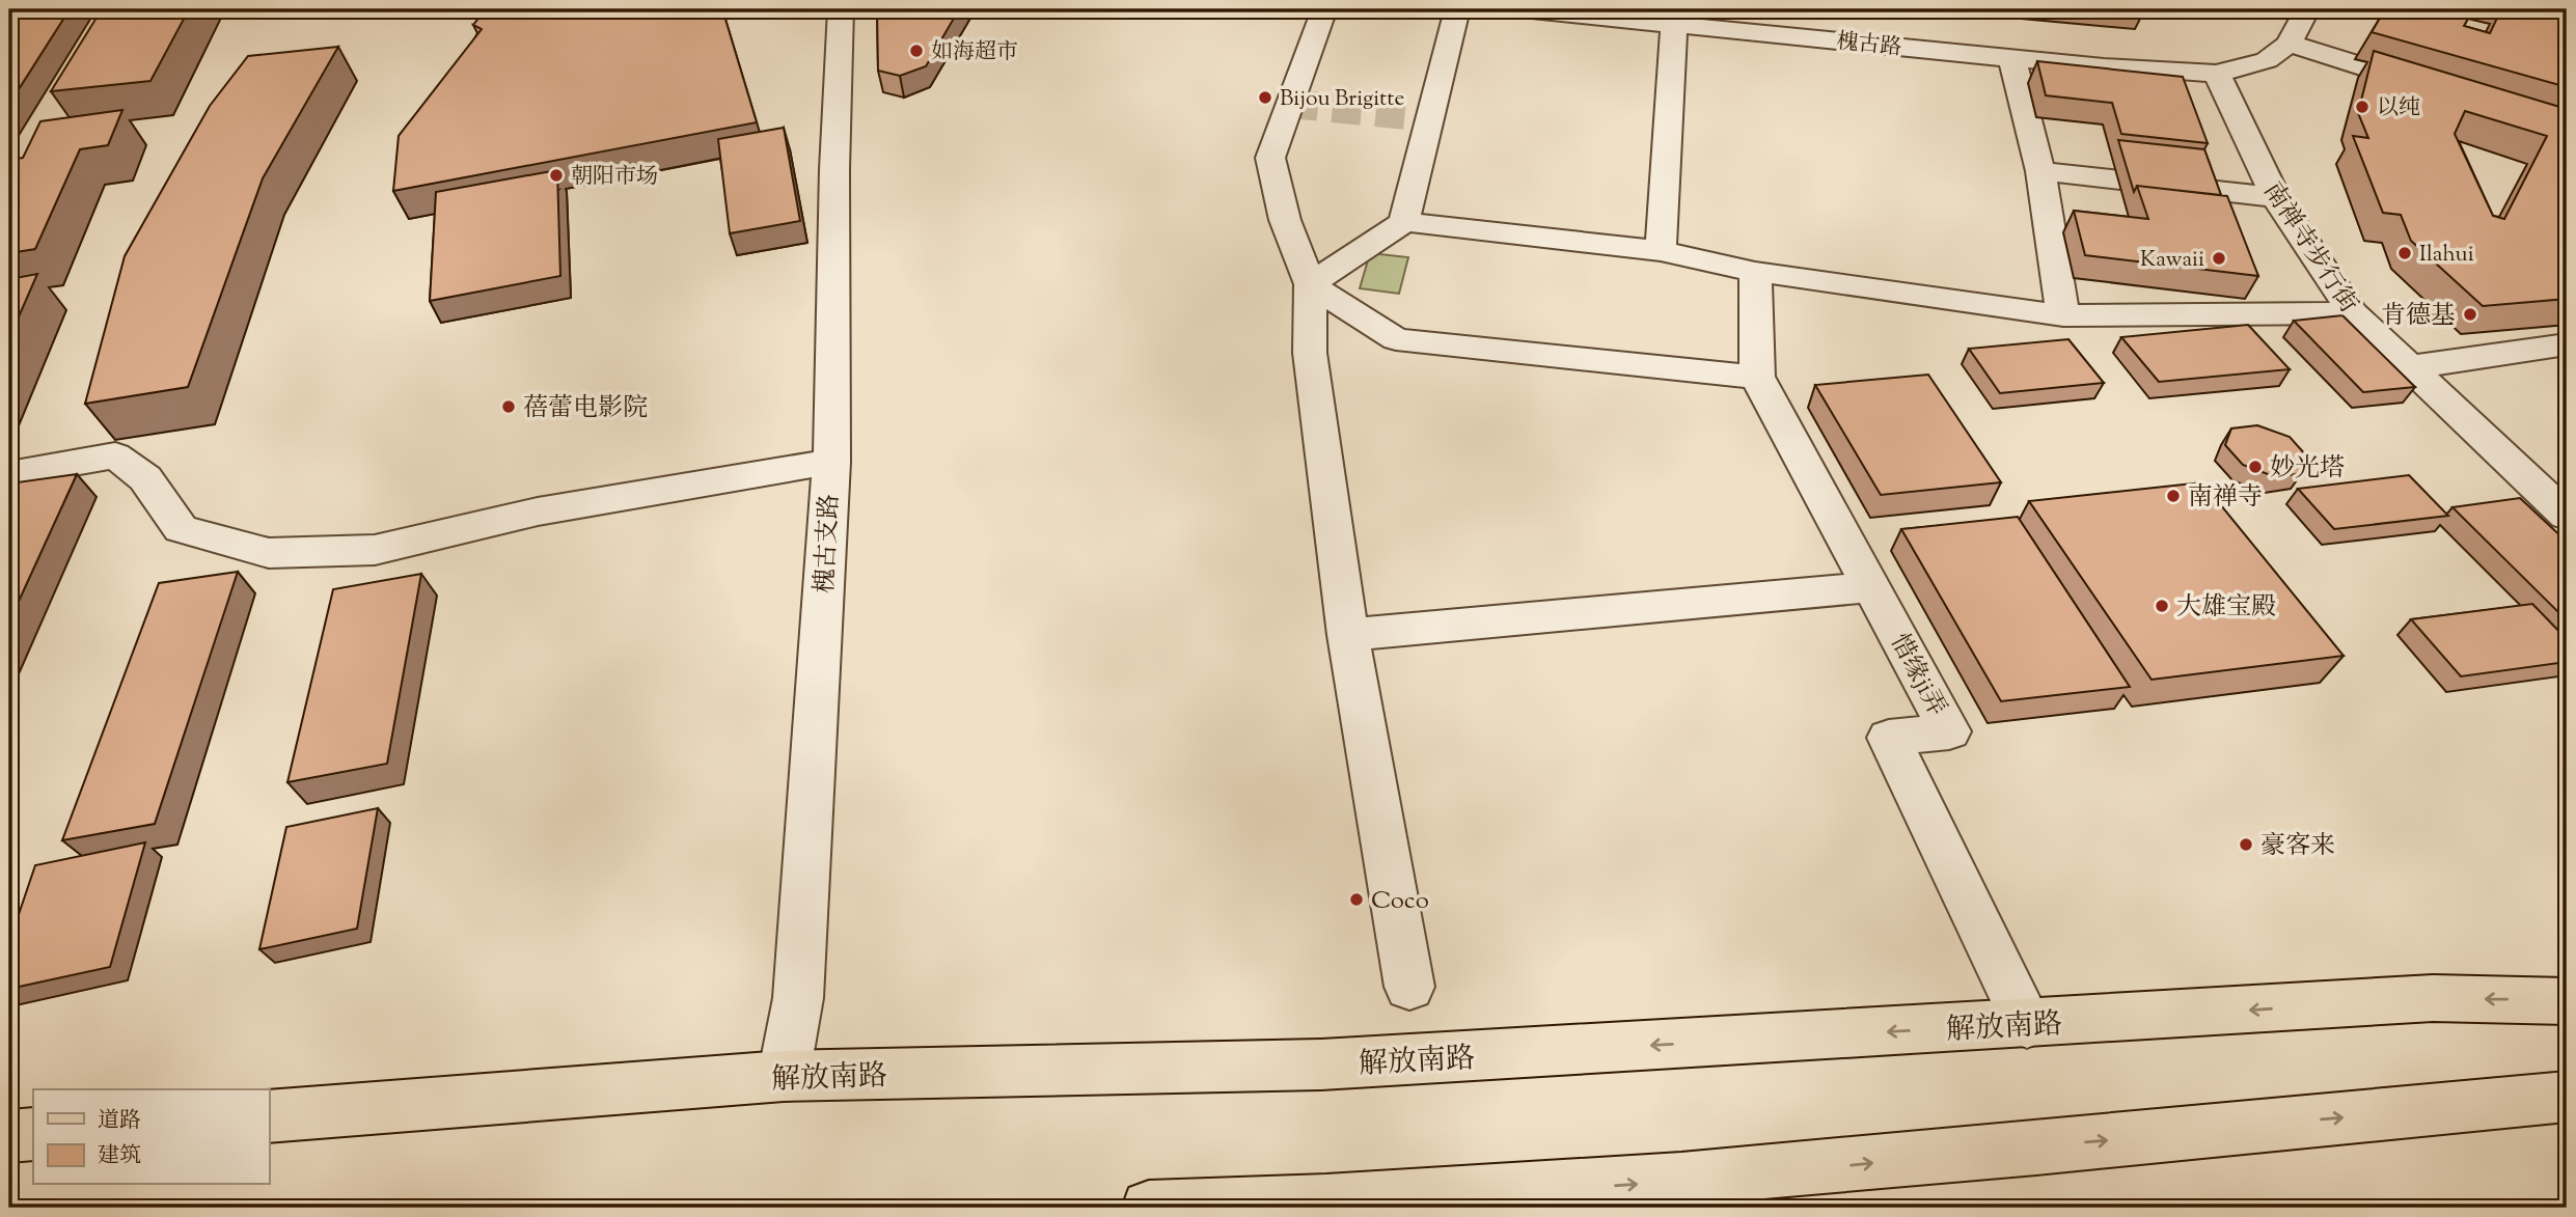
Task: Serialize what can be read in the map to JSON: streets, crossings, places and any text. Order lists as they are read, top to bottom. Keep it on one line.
{"streets":{"main road":["解放南路"],"street":["槐古路","南禅寺步行街","槐古支路","惜缘ji弄"]},"crossings":[["槐古路","南禅寺步行街"],["槐古支路","解放南路"],["惜缘ji弄","解放南路"]],"places":["如海超市","Bijou Brigitte","以纯","朝阳市场","Ilahui","Kawaii","肯德基","蓓蕾电影院","妙光塔","南禅寺","大雄宝殿","豪客来","Coco"],"legend":["道路","建筑"]}
